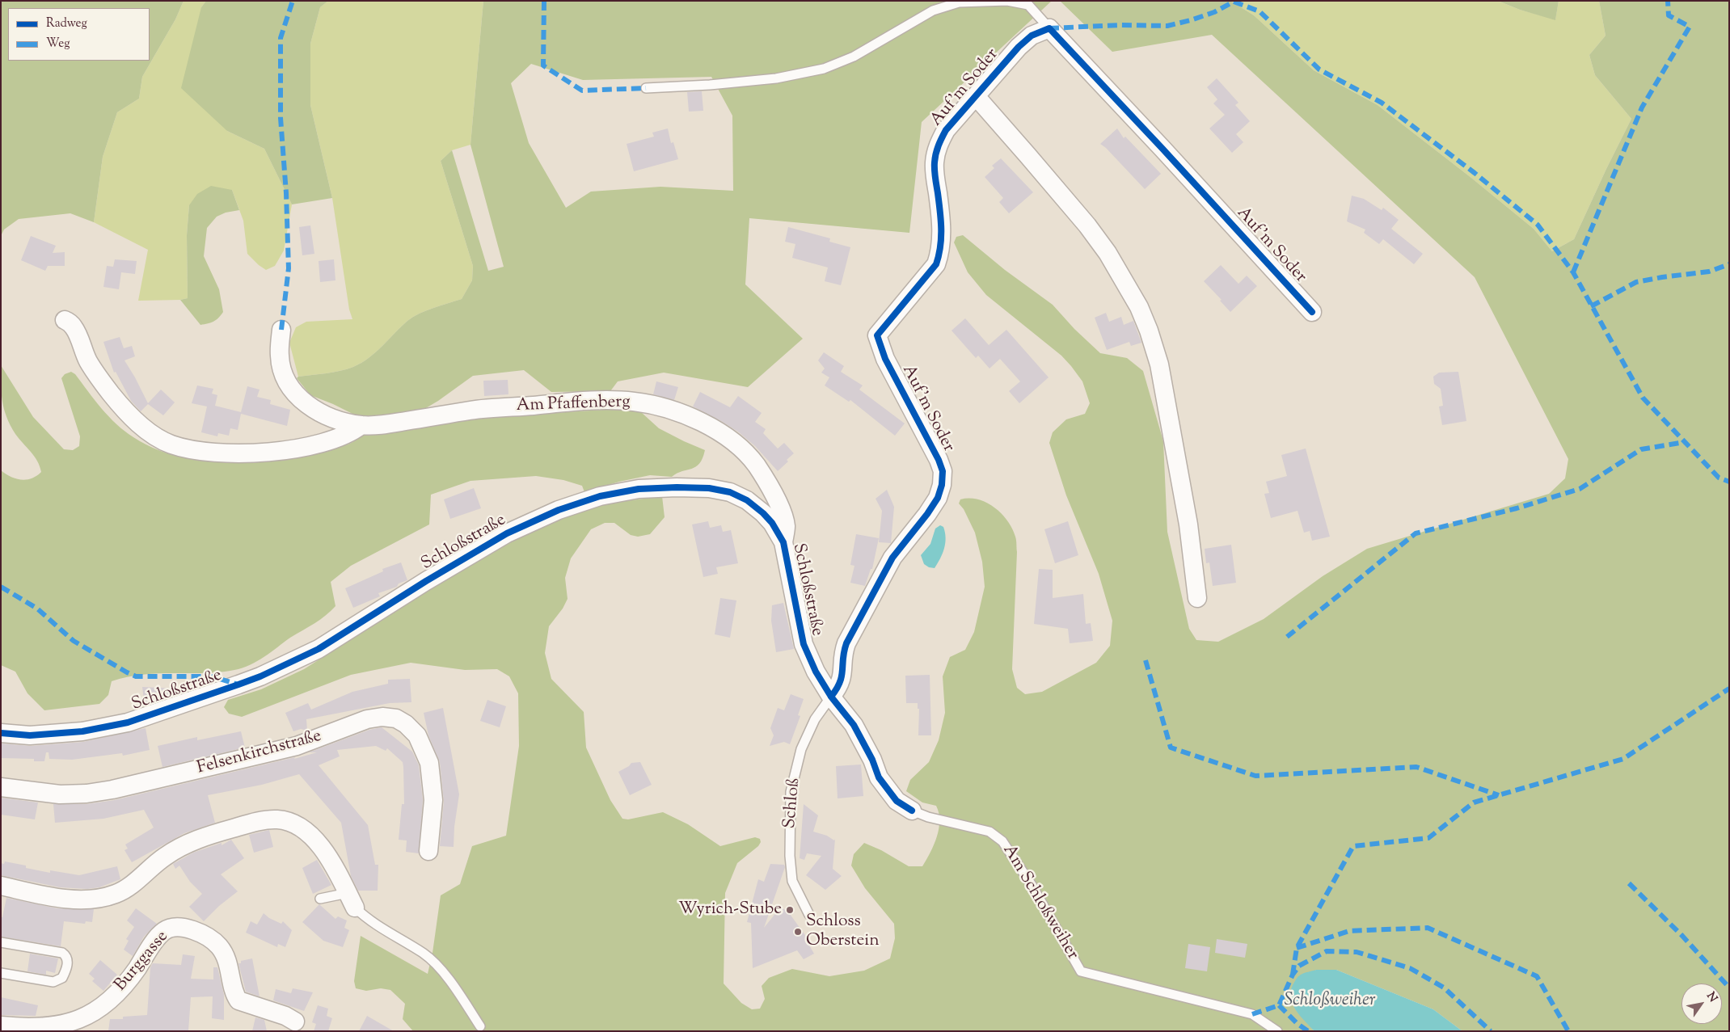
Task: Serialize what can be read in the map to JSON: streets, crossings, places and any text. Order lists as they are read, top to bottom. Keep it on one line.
{"streets":{"street":["Auf'm Soder","Am Pfaffenberg","Schloßstraße","Felsenkirchstraße","Am Schloßweiher","Burggasse"],"lane":["Schloß"]},"crossings":[["Auf'm Soder","Schloßstraße"],["Auf'm Soder","Schloß"],["Auf'm Soder","Am Schloßweiher"],["Am Pfaffenberg","Schloßstraße"],["Schloßstraße","Schloß"],["Schloßstraße","Am Schloßweiher"],["Schloß","Am Schloßweiher"]],"water":["Schloßweiher"],"places":["Wyrich-Stube","Schloss Oberstein"],"legend":["Radweg","Weg"],"north":"top right"}
